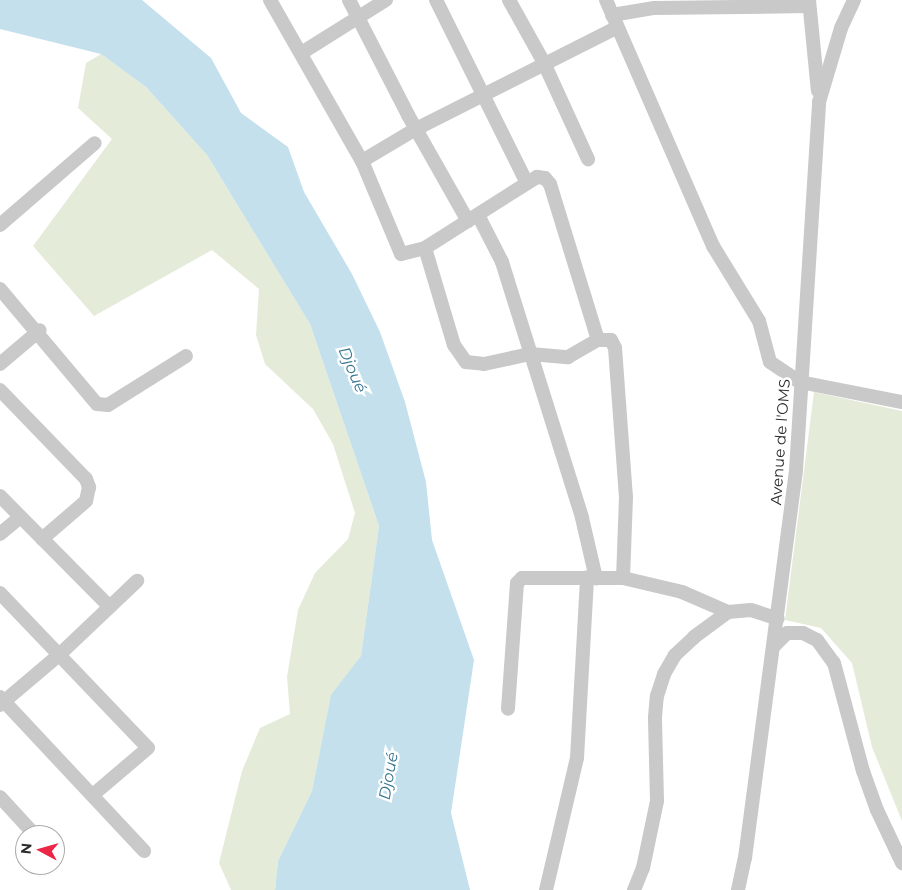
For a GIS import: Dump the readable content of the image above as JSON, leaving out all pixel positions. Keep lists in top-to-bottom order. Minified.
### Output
{"streets":{"street":["Avenue de l'OMS"]},"water":["Djoué"],"north":"left"}
